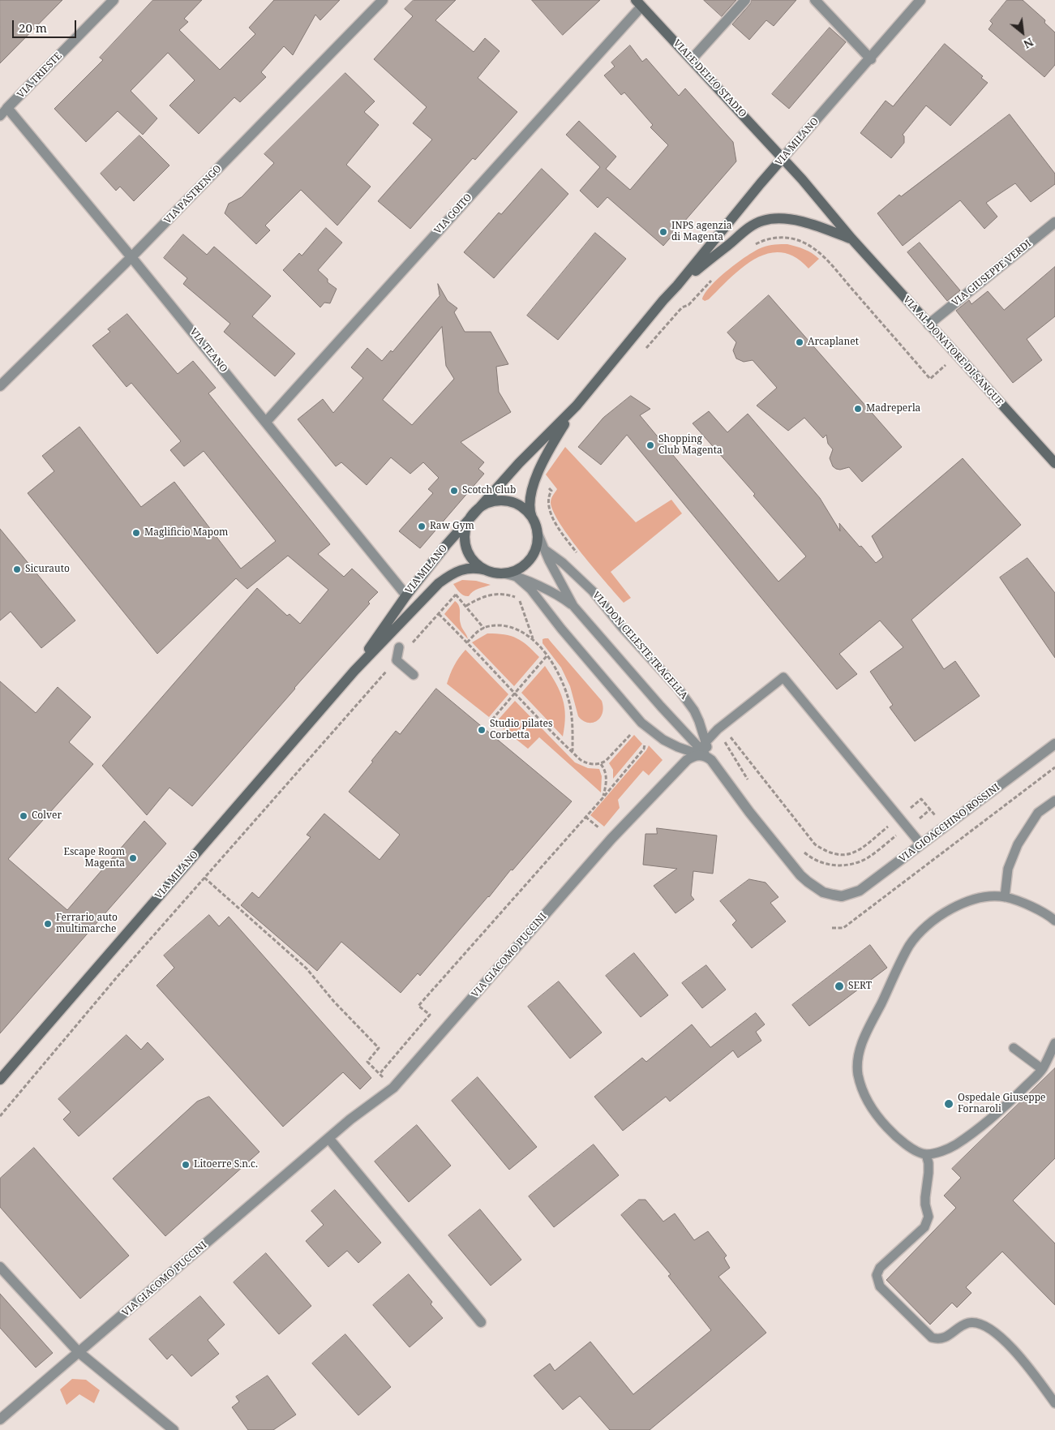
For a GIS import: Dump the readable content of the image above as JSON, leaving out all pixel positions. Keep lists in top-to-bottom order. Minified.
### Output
{"streets":{"street":["VIA TRIESTE","VIALE DELLO STADIO","VIA MILANO","VIA PASTRENGO","VIA GOITO","VIA GIUSEPPE VERDI","VIA TEANO","VIA AL DONATORE DI SANGUE","VIA GIOACCHINO ROSSINI","VIA GIACOMO PUCCINI"],"lane":["VIA DON CELESTE TRAGELLA"]},"crossings":[["VIA TRIESTE","VIA TEANO"],["VIALE DELLO STADIO","VIA MILANO"],["VIALE DELLO STADIO","VIA GOITO"],["VIALE DELLO STADIO","VIA AL DONATORE DI SANGUE"],["VIA MILANO","VIA TEANO"],["VIA MILANO","VIA AL DONATORE DI SANGUE"],["VIA PASTRENGO","VIA TEANO"],["VIA GOITO","VIA TEANO"],["VIA GIUSEPPE VERDI","VIA AL DONATORE DI SANGUE"],["VIA DON CELESTE TRAGELLA","VIA GIOACCHINO ROSSINI"],["VIA DON CELESTE TRAGELLA","VIA GIACOMO PUCCINI"],["VIA GIOACCHINO ROSSINI","VIA GIACOMO PUCCINI"]],"places":["INPS agenzia di Magenta","Arcaplanet","Madreperla","Shopping Club Magenta","Scotch Club","Raw Gym","Maglificio Mapom","Sicurauto","Studio pilates Corbetta","Colver","Escape Room Magenta","Ferrario auto multimarche","SERT","Ospedale Giuseppe Fornaroli","Litoerre S.n.c."],"scale_bar":"20 m","north":"bottom right"}
